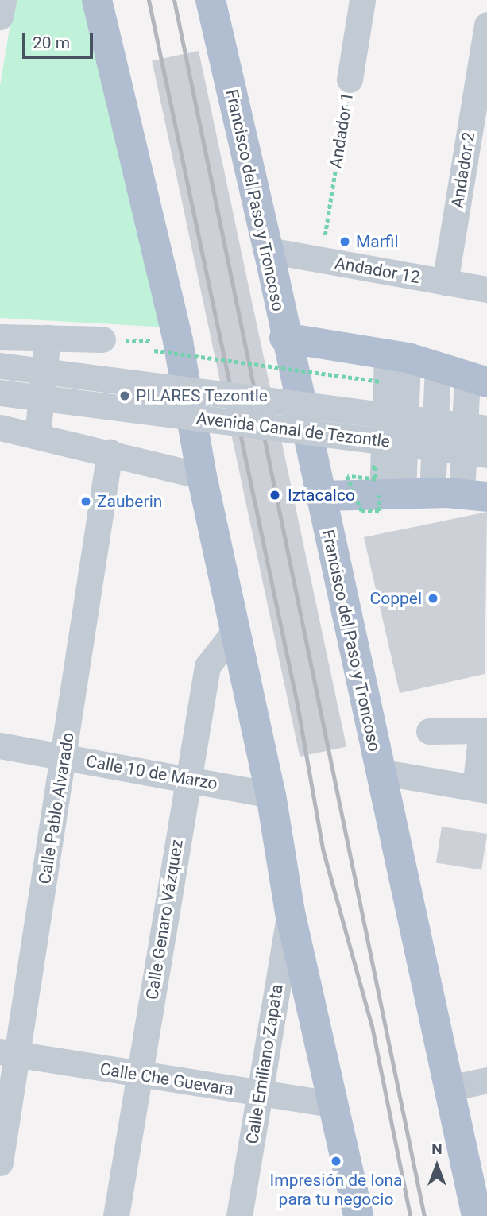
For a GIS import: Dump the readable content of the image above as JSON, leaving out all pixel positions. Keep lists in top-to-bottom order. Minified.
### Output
{"streets":{"main road":["Francisco del Paso y Troncoso"],"street":["Andador 1","Andador 2","Andador 12","Avenida Canal de Tezontle","Calle 10 de Marzo","Calle Pablo Alvarado","Calle Genaro Vázquez","Calle Emiliano Zapata","Calle Che Guevara"]},"crossings":[["Andador 1","Andador 12"],["Andador 2","Andador 12"],["Francisco del Paso y Troncoso","Andador 12"],["Calle 10 de Marzo","Calle Pablo Alvarado"],["Calle 10 de Marzo","Calle Genaro Vázquez"],["Calle Pablo Alvarado","Calle Che Guevara"],["Calle Genaro Vázquez","Calle Che Guevara"],["Calle Emiliano Zapata","Calle Che Guevara"]],"places":["Marfil","PILARES Tezontle","Iztacalco","Zauberin","Coppel","Impresión de lona para tu negocio"],"scale_bar":"20 m","north":"top"}
